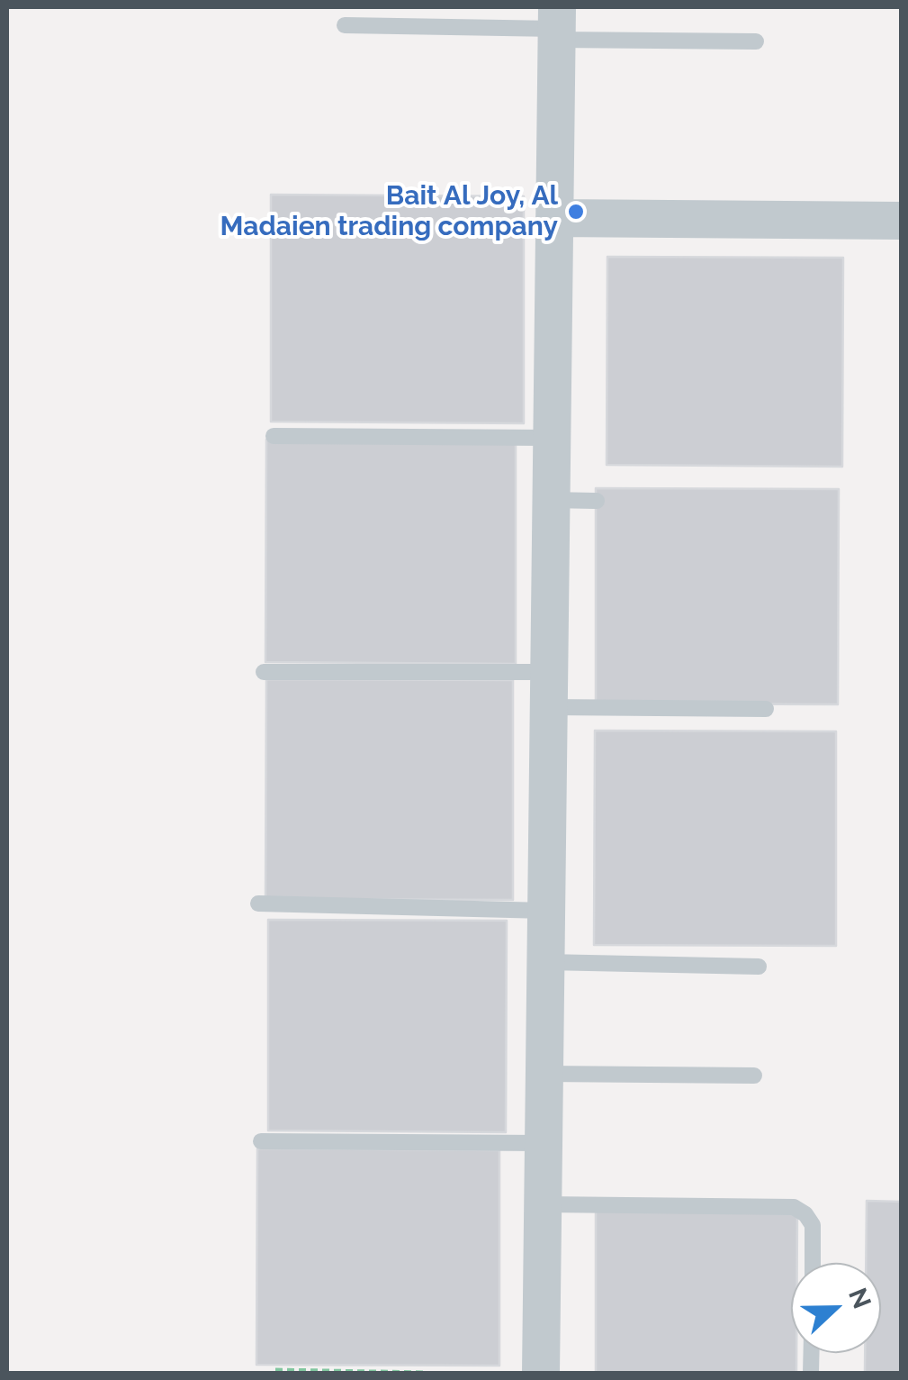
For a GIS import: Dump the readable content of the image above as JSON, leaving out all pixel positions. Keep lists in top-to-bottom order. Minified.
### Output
{"places":["Bait Al Joy, Al Madaien trading company"],"north":"right"}
